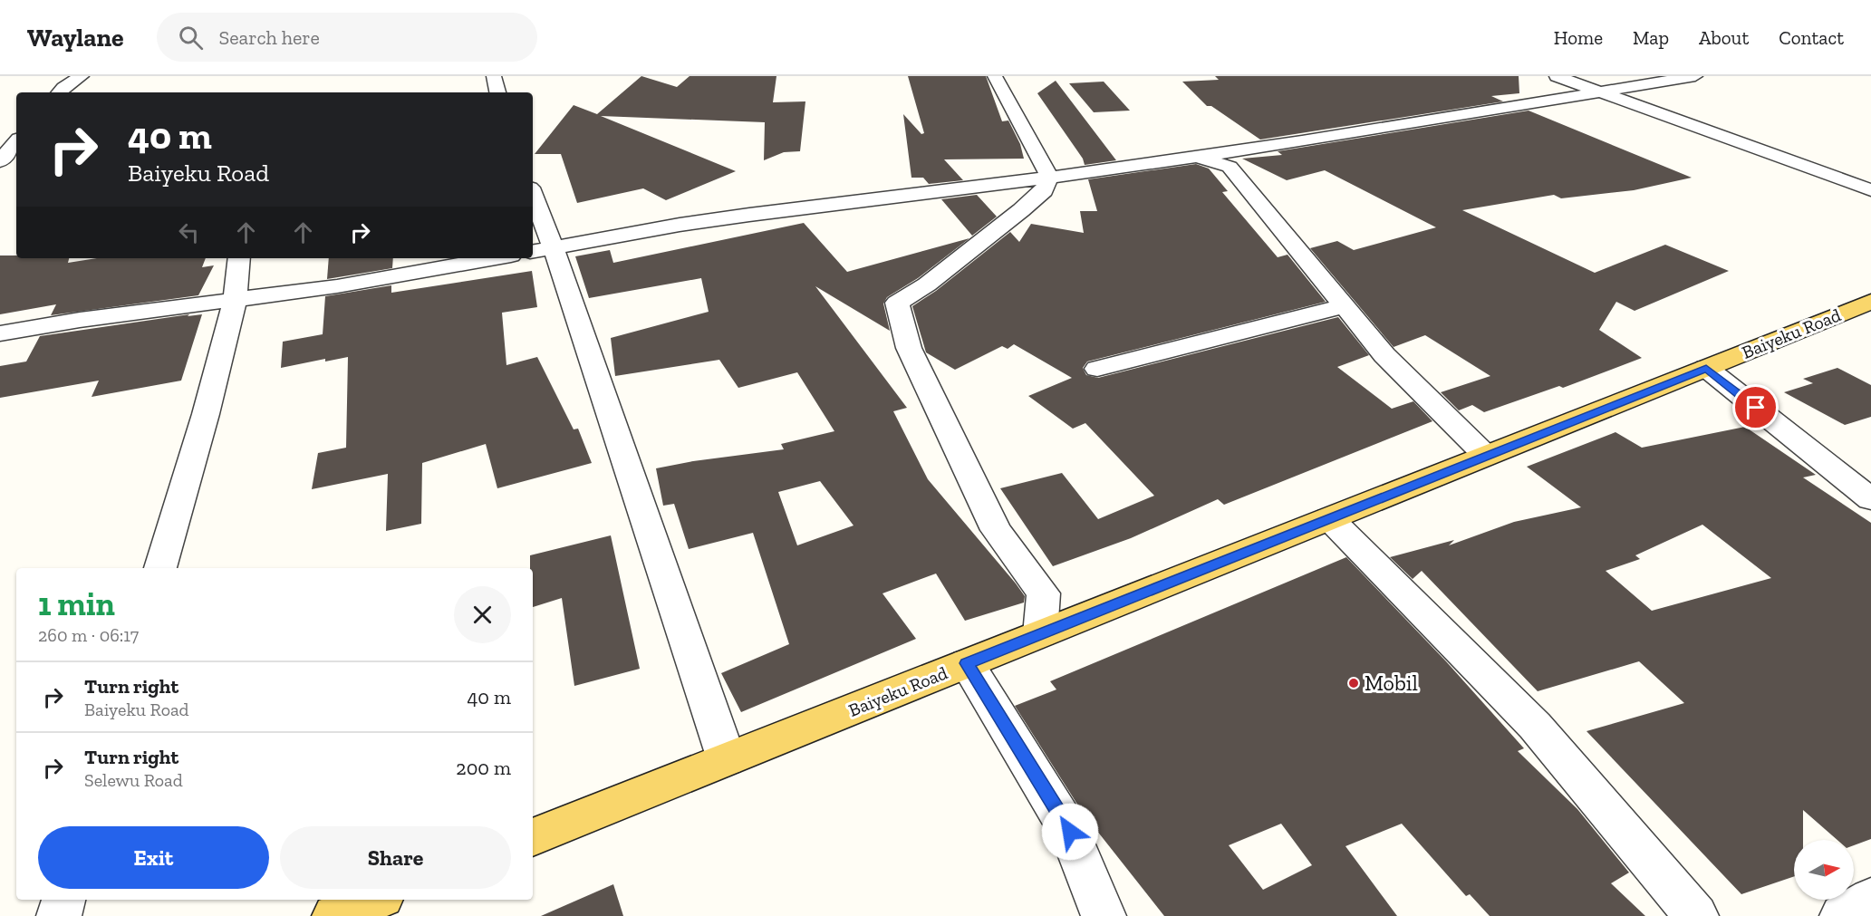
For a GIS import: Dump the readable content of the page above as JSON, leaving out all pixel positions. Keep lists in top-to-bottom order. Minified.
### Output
{"streets":{"main road":["Baiyeku Road"]},"places":["Mobil"],"north":"right","page":{"header":"Waylane","search":"Search here","nav":["Home","Map","About","Contact"],"turn":["40 m","Baiyeku Road"],"heading":["1 min","260 m · 06:17"],"list":[{"name":"Turn right","note":"Baiyeku Road","value":"40 m"},{"name":"Turn right","note":"Selewu Road","value":"200 m"}],"buttons":["Exit","Share"]}}
